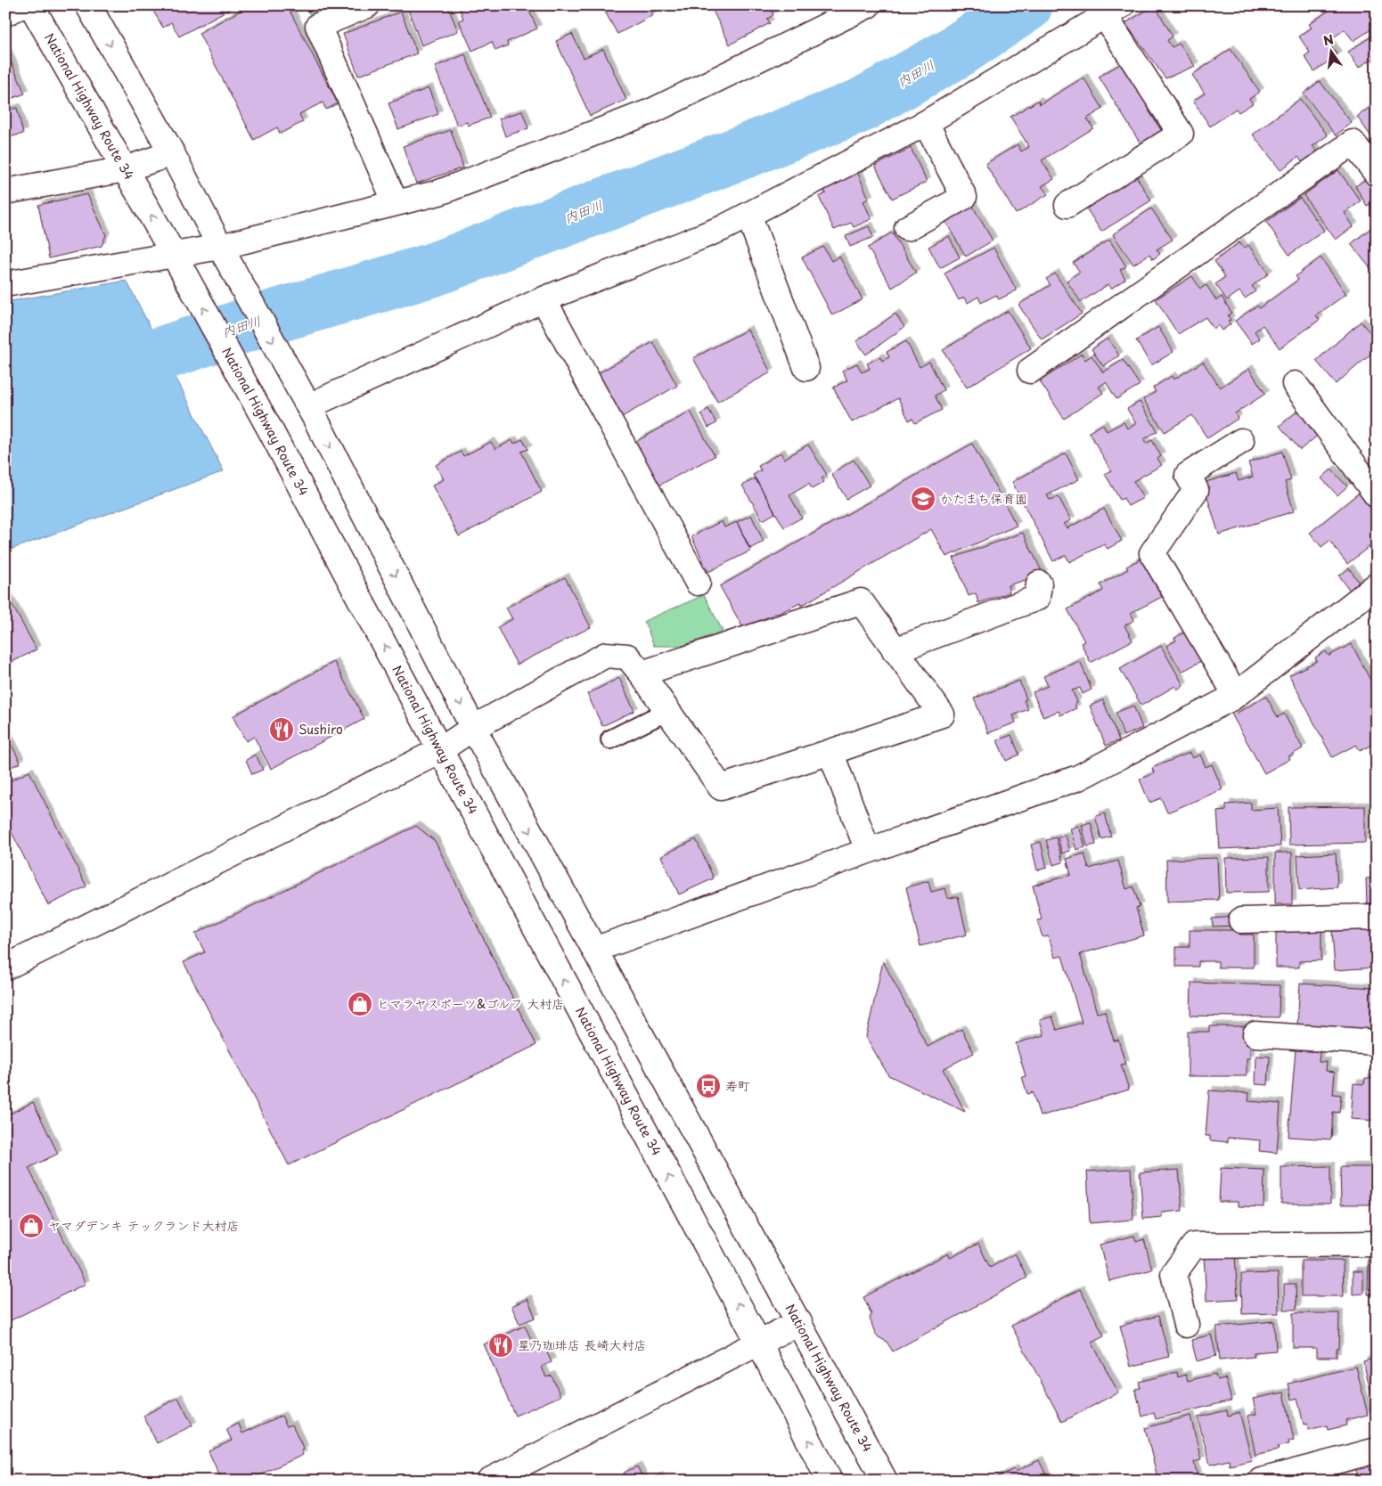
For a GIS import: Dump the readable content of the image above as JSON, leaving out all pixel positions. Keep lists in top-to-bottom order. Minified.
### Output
{"streets":{"main road":["National Highway Route 34"]},"water":["内田川"],"places":{"school or university":["かたまち保育園"],"restaurant":["Sushiro","星乃珈琲店 長崎大村店"],"shop":["ヒマラヤスポーツ&ゴルフ 大村店","ヤマダデンキ テックランド大村店"],"bus stop":["寿町"]},"north":"top"}
